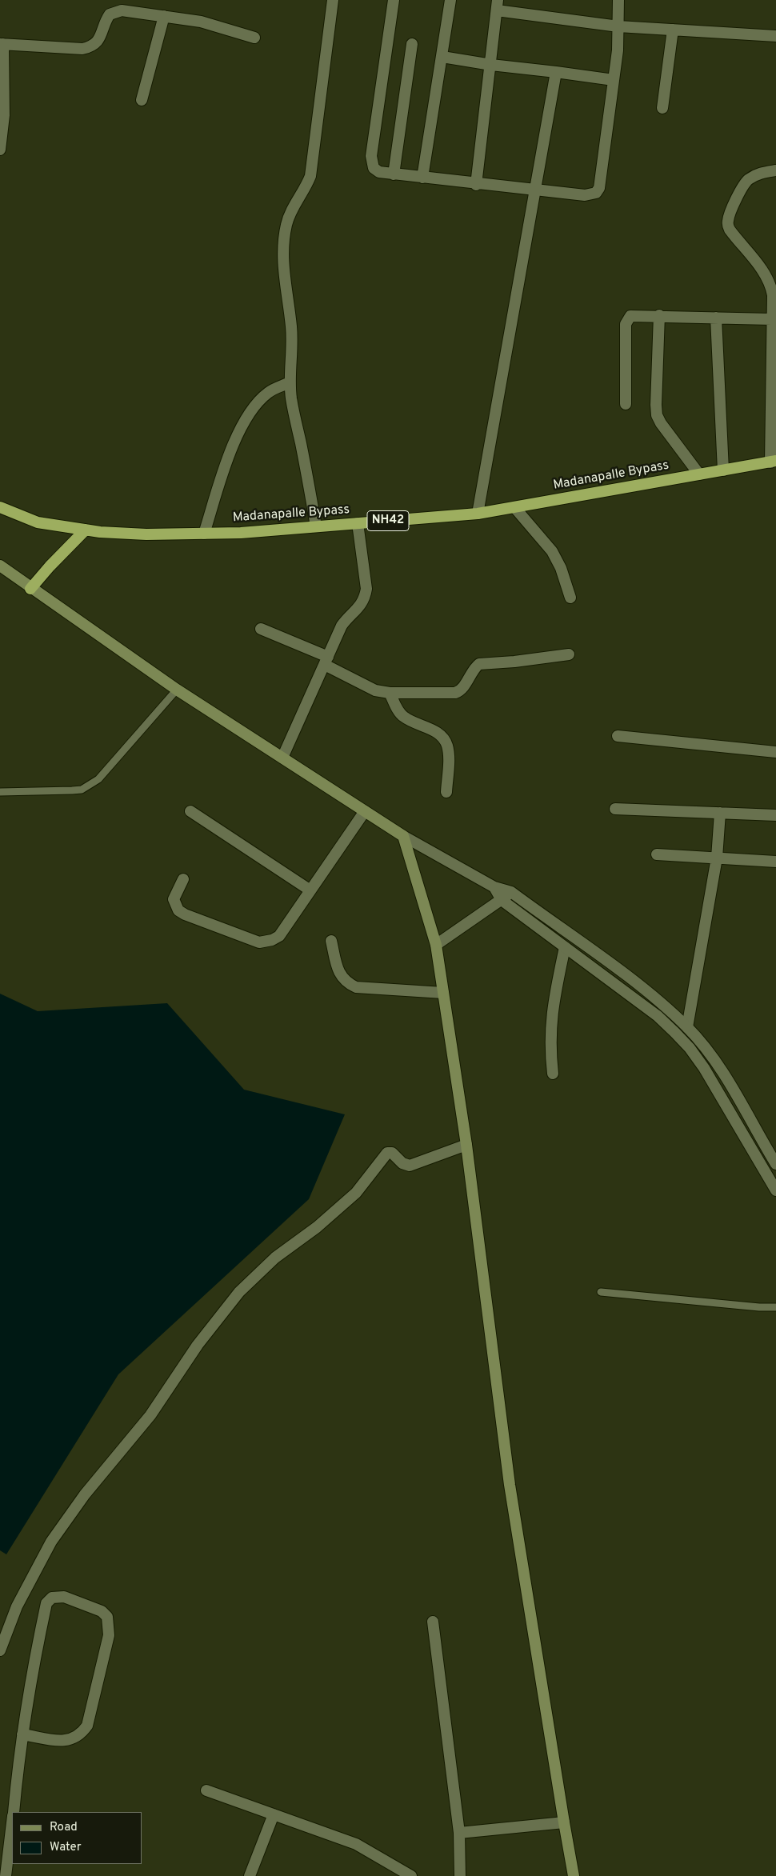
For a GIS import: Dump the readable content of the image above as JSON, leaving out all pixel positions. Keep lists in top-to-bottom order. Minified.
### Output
{"streets":{"highway":["Madanapalle Bypass","NH42"]},"legend":["Road","Water"]}
